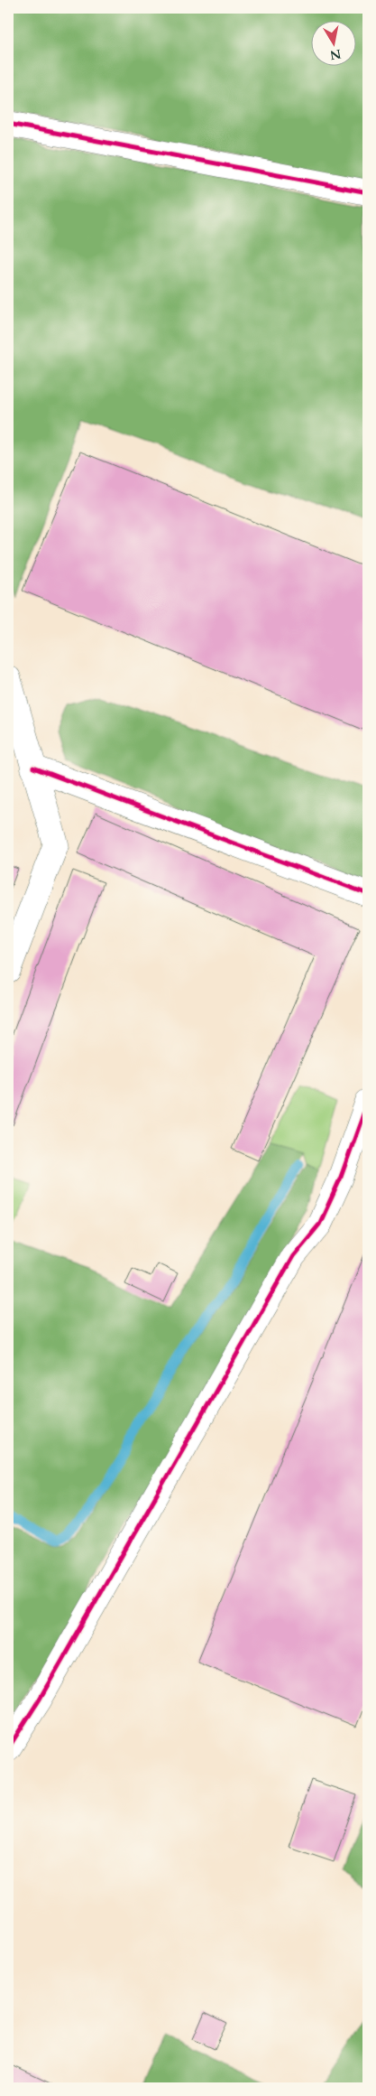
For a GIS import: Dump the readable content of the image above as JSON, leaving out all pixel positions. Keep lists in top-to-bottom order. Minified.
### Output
{"north":"bottom"}
